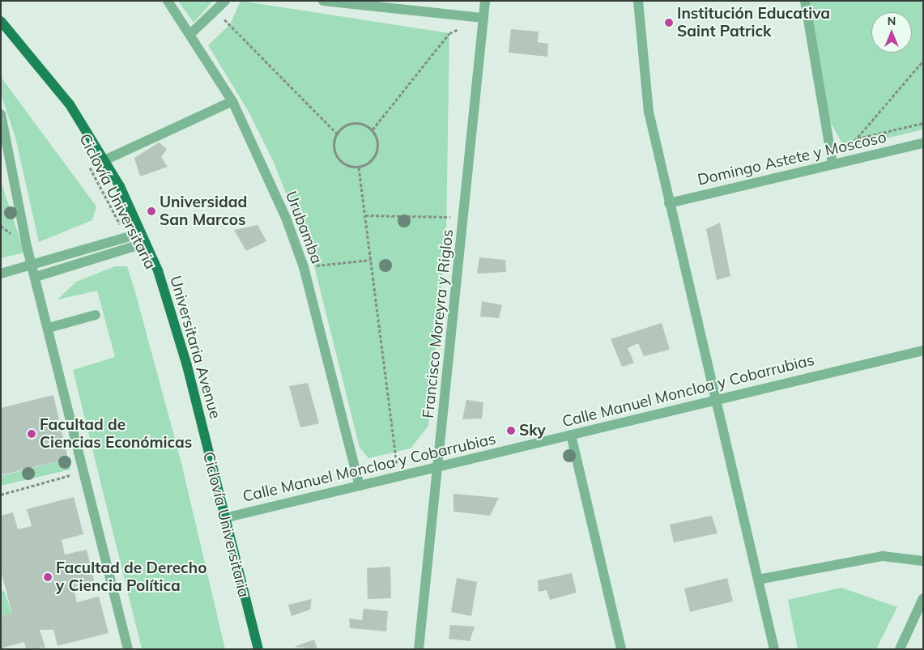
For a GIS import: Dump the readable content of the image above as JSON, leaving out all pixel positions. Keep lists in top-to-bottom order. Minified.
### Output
{"streets":{"main road":["Universitaria Avenue"],"street":["Domingo Astete y Moscoso","Urubamba","Francisco Moreyra y Riglos","Calle Manuel Moncloa y Cobarrubias"],"path":["Ciclovía Universitaria"]},"crossings":[["Urubamba","Calle Manuel Moncloa y Cobarrubias"],["Francisco Moreyra y Riglos","Calle Manuel Moncloa y Cobarrubias"],["Universitaria Avenue","Calle Manuel Moncloa y Cobarrubias"]],"places":["Institución Educativa Saint Patrick","Universidad San Marcos","Sky","Facultad de Ciencias Económicas","Facultad de Derecho y Ciencia Política"],"north":"top"}
